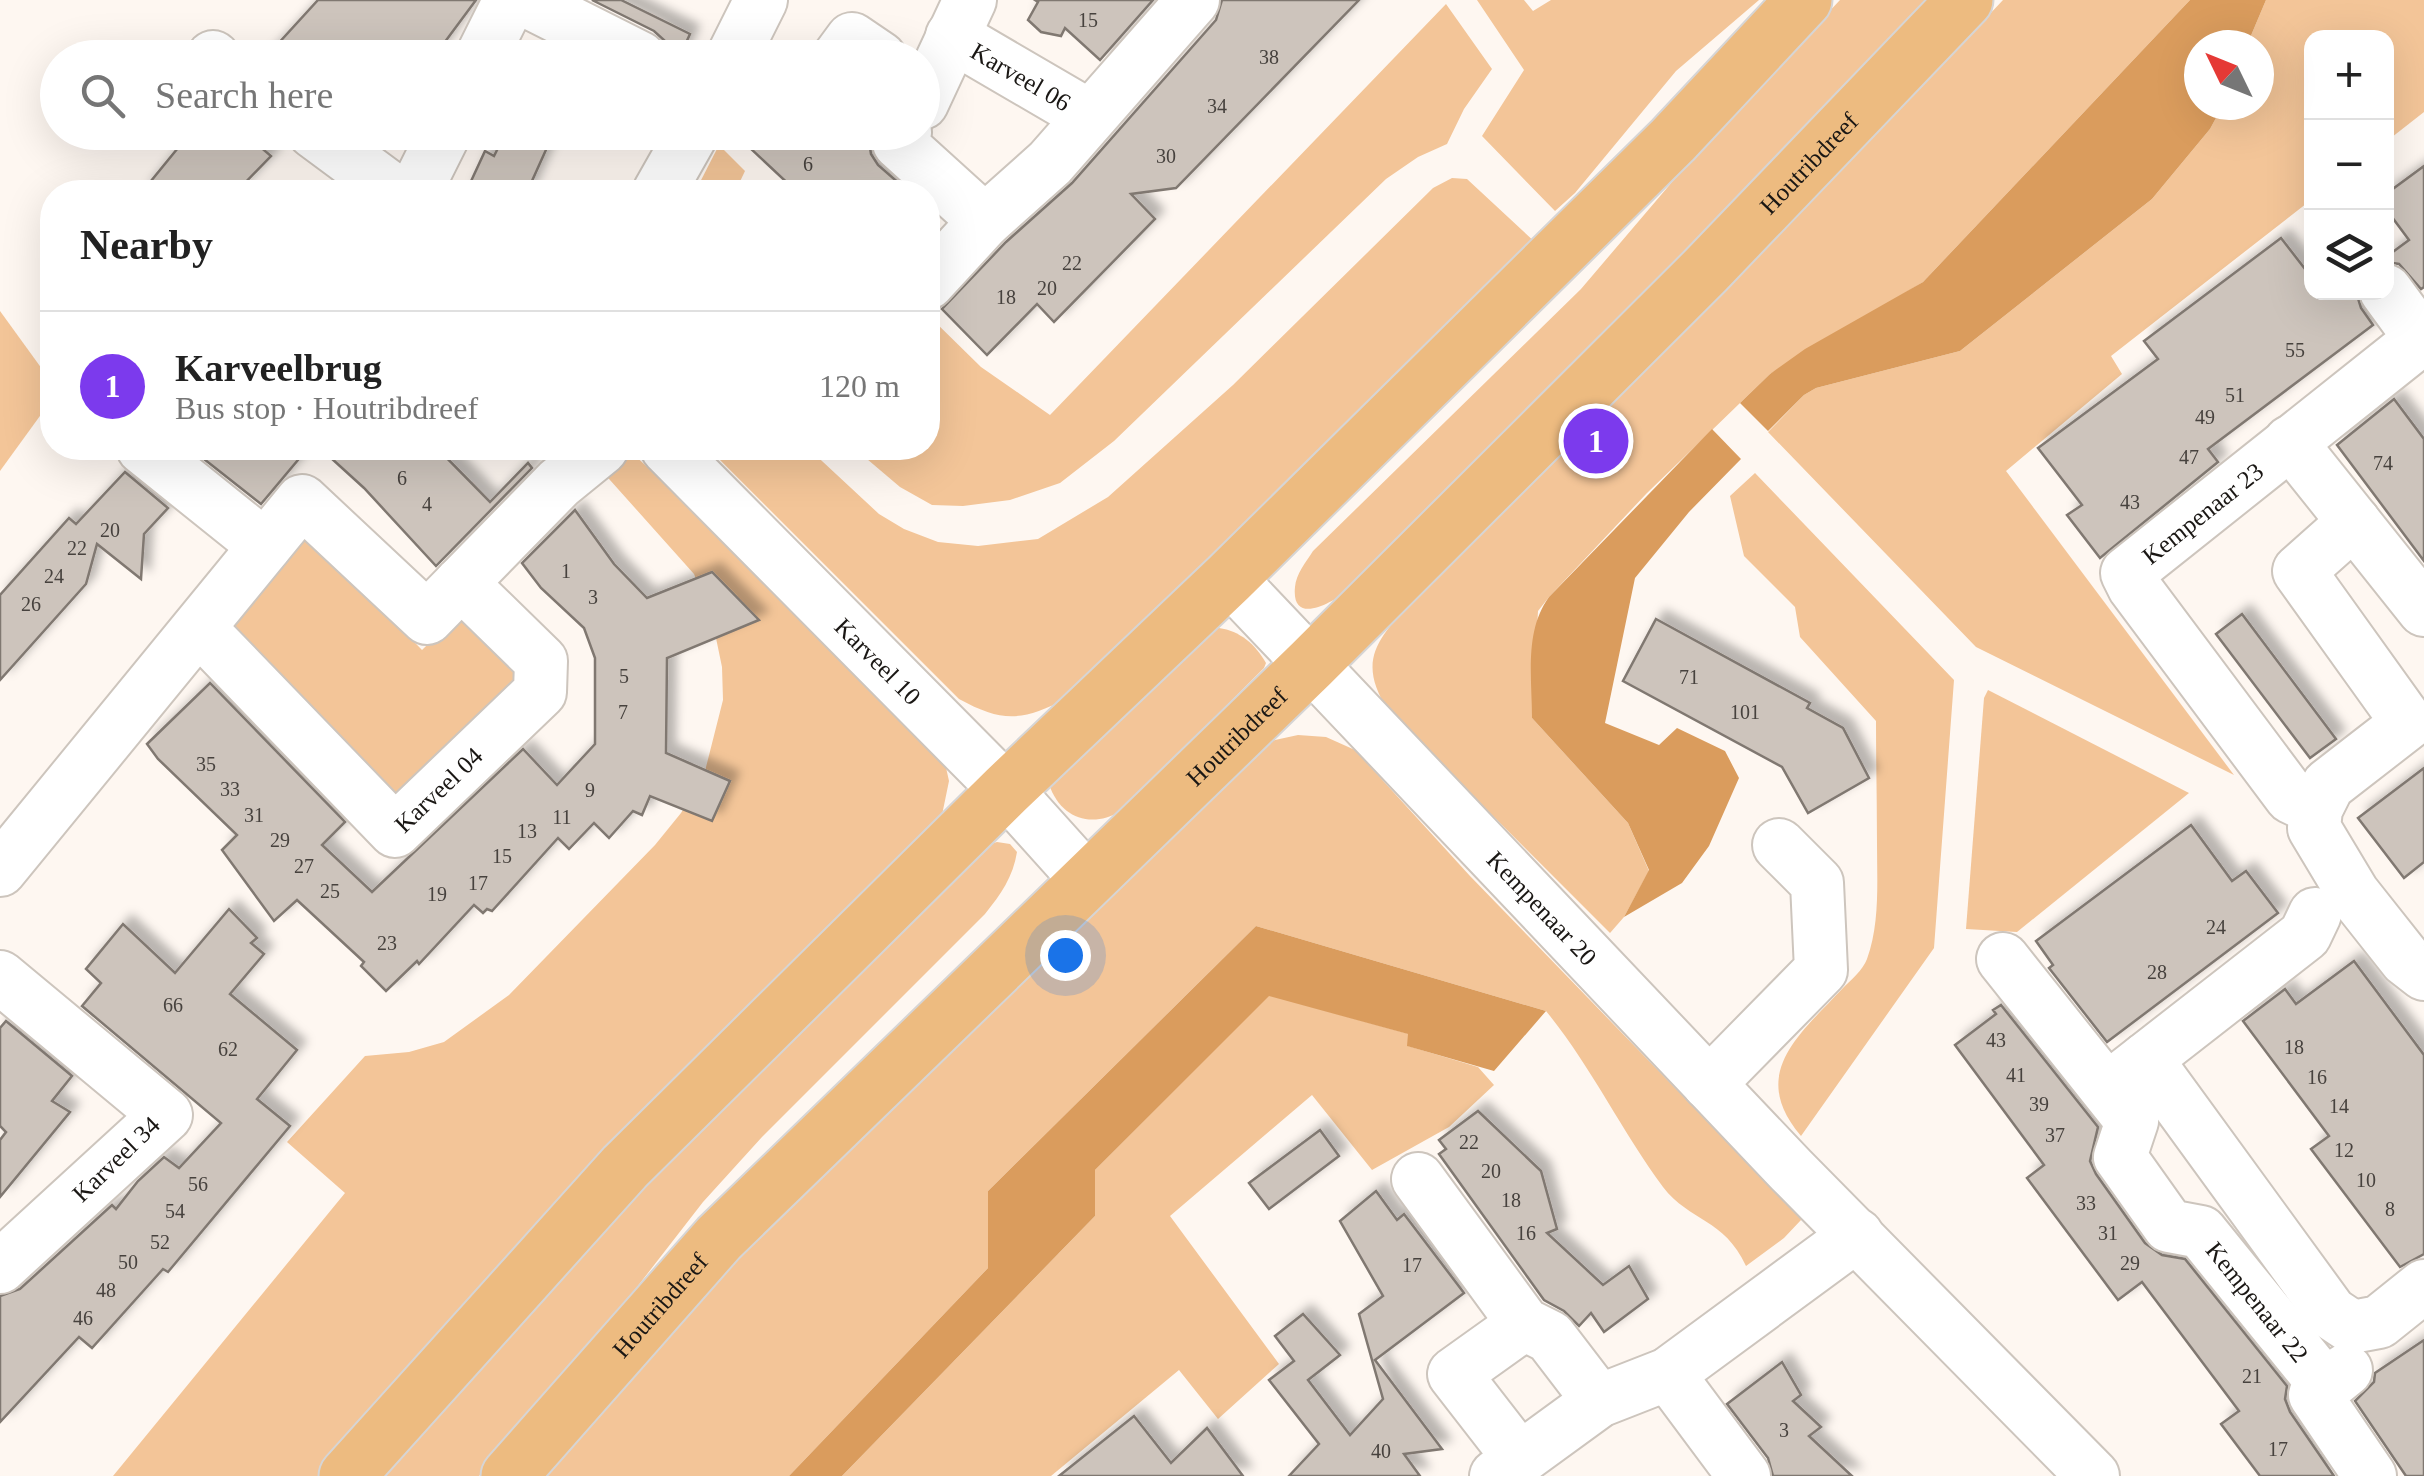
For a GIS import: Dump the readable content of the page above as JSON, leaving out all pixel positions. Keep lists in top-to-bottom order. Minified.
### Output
{"streets":{"main road":["Houtribdreef"],"street":["Karveel 06","Kempenaar 23","Karveel 10","Karveel 04","Kempenaar 20","Karveel 34","Kempenaar 22"]},"crossings":[["Houtribdreef","Karveel 10"],["Houtribdreef","Kempenaar 20"]],"house_numbers":["15","38","34","30","6","22","20","18","55","51","49","47","74","6","43","4","20","22","1","24","3","26","5","71","7","101","35","33","9","31","11","13","29","15","27","17","25","19","24","23","28","66","43","18","62","41","16","39","14","37","22","12","20","10","56","18","33","8","54","16","31","52","50","29","17","48","46","21","3","17","40"],"north":"top left","page":{"map_buttons":["+","−"],"search":"Search here","heading":"Nearby","list":[{"mark":"1","name":"Karveelbrug","note":"Bus stop · Houtribdreef","value":"120 m"}],"pins":"1"}}
